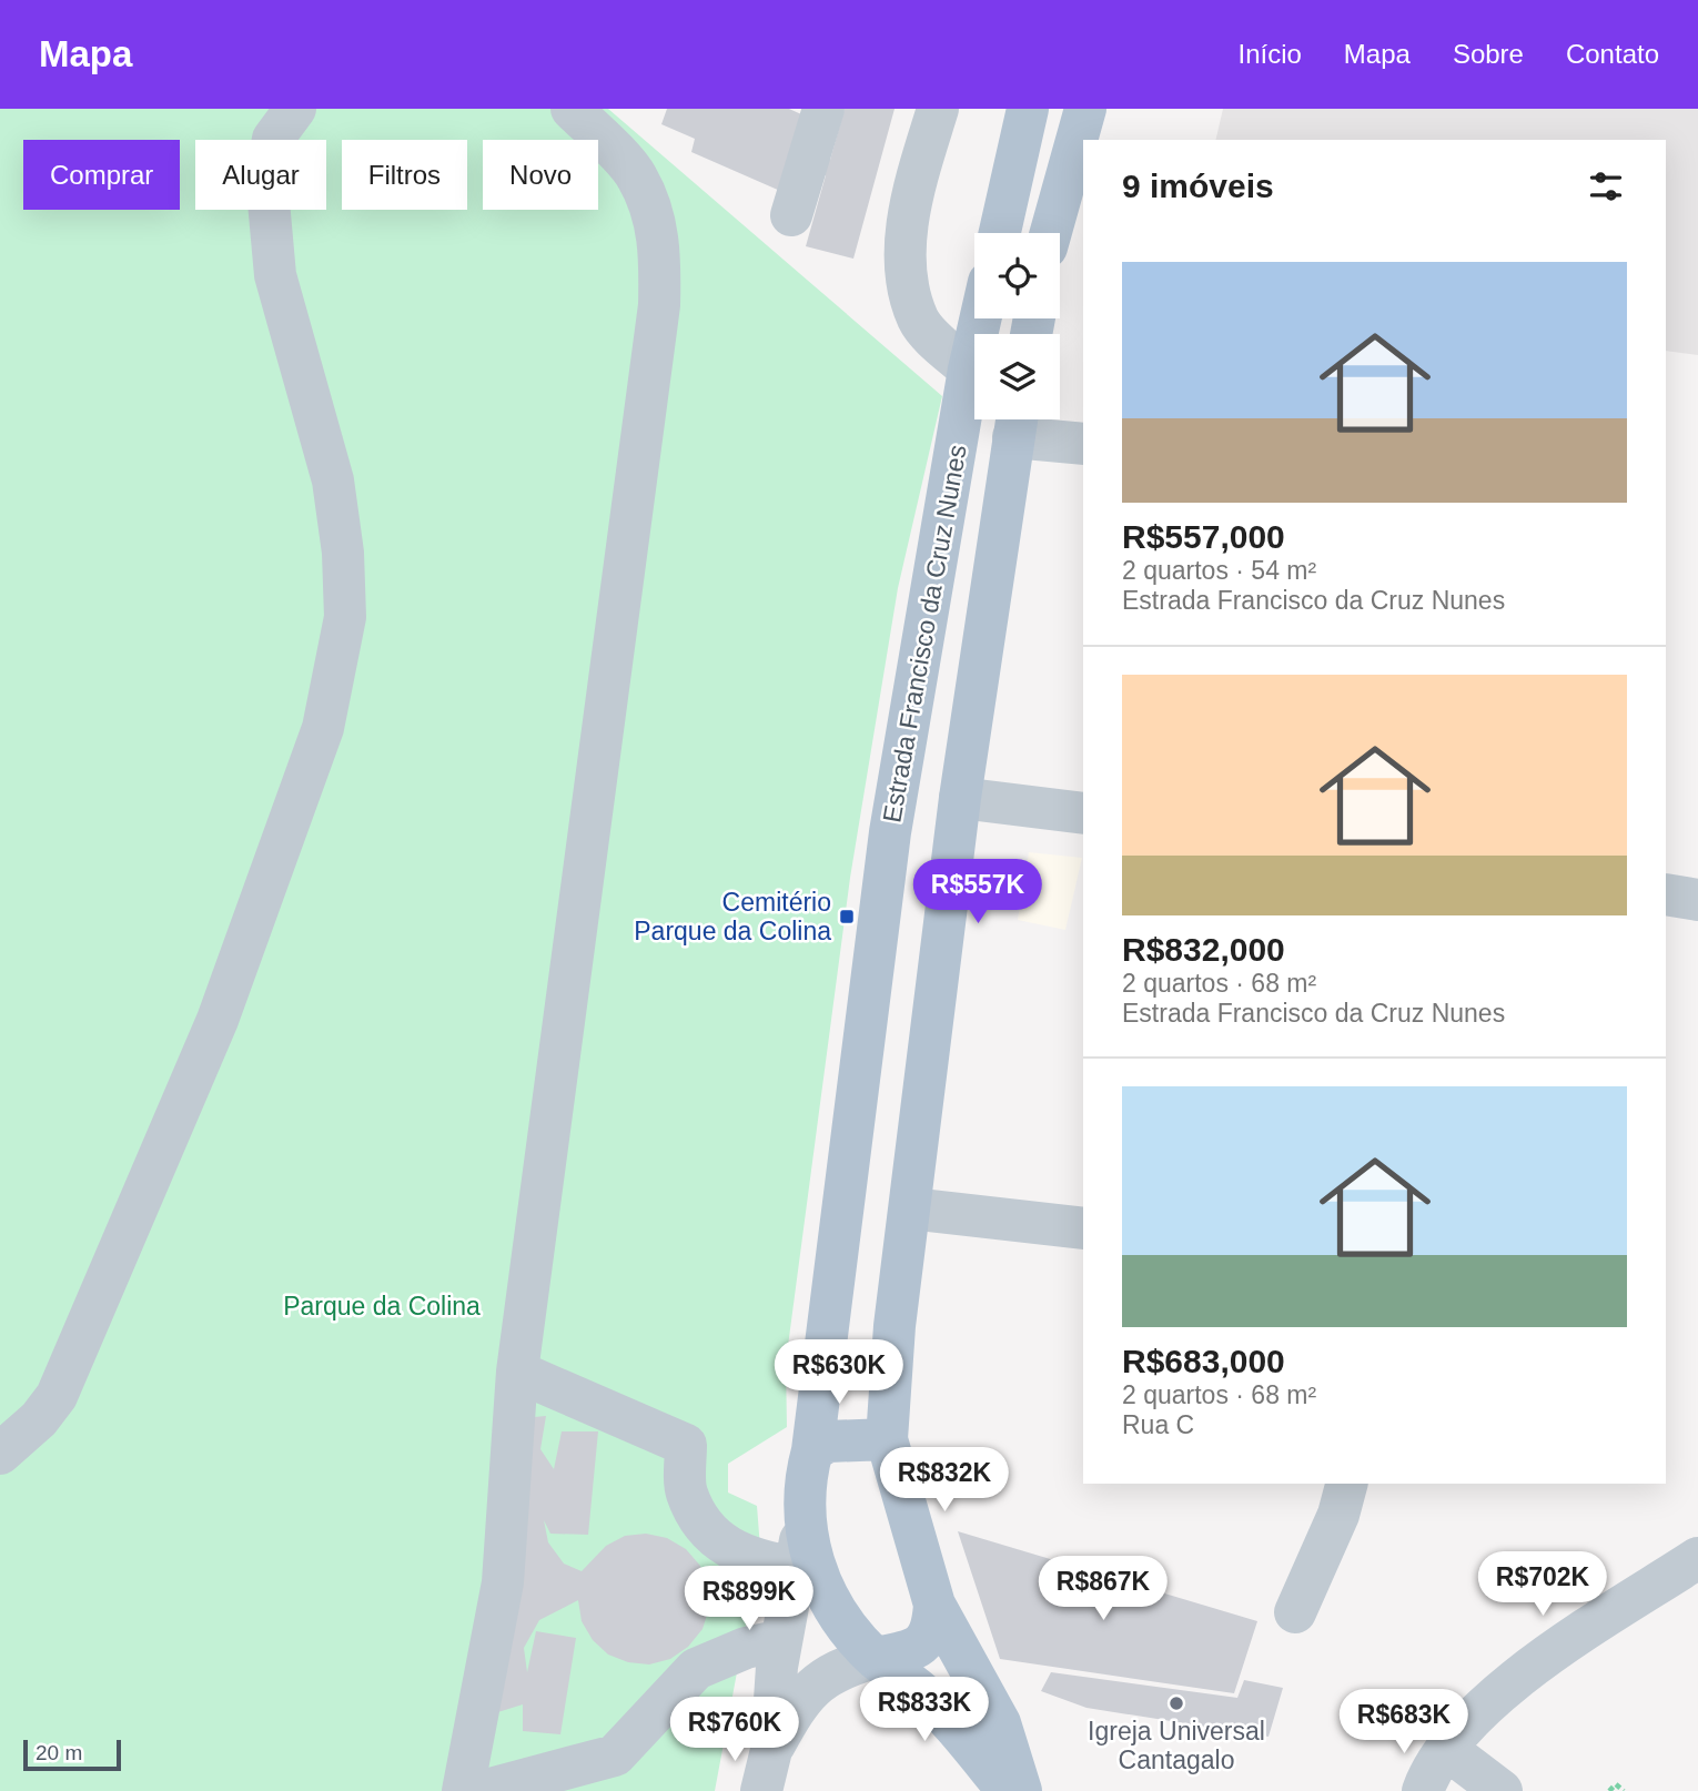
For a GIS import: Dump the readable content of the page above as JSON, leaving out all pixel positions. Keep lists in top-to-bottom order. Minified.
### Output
{"streets":{"main road":["Estrada Francisco da Cruz Nunes"]},"parks":["Parque da Colina"],"places":{"transit":["Cemitério Parque da Colina"],"other":["Igreja Universal Cantagalo"]},"scale_bar":"20 m","page":{"header":"Mapa","nav":["Início","Mapa","Sobre","Contato"],"chip":["Comprar","Alugar","Filtros","Novo"],"heading":"9 imóveis","list":[{"name":"R$557,000","note":"2 quartos · 54 m² · Estrada Francisco da Cruz Nunes"},{"name":"R$832,000","note":"2 quartos · 68 m² · Estrada Francisco da Cruz Nunes"},{"name":"R$683,000","note":"2 quartos · 68 m² · Rua C"}],"price":["R$557K","R$630K","R$832K","R$702K","R$867K","R$899K","R$833K","R$683K","R$760K"],"scale":"20 m"}}
